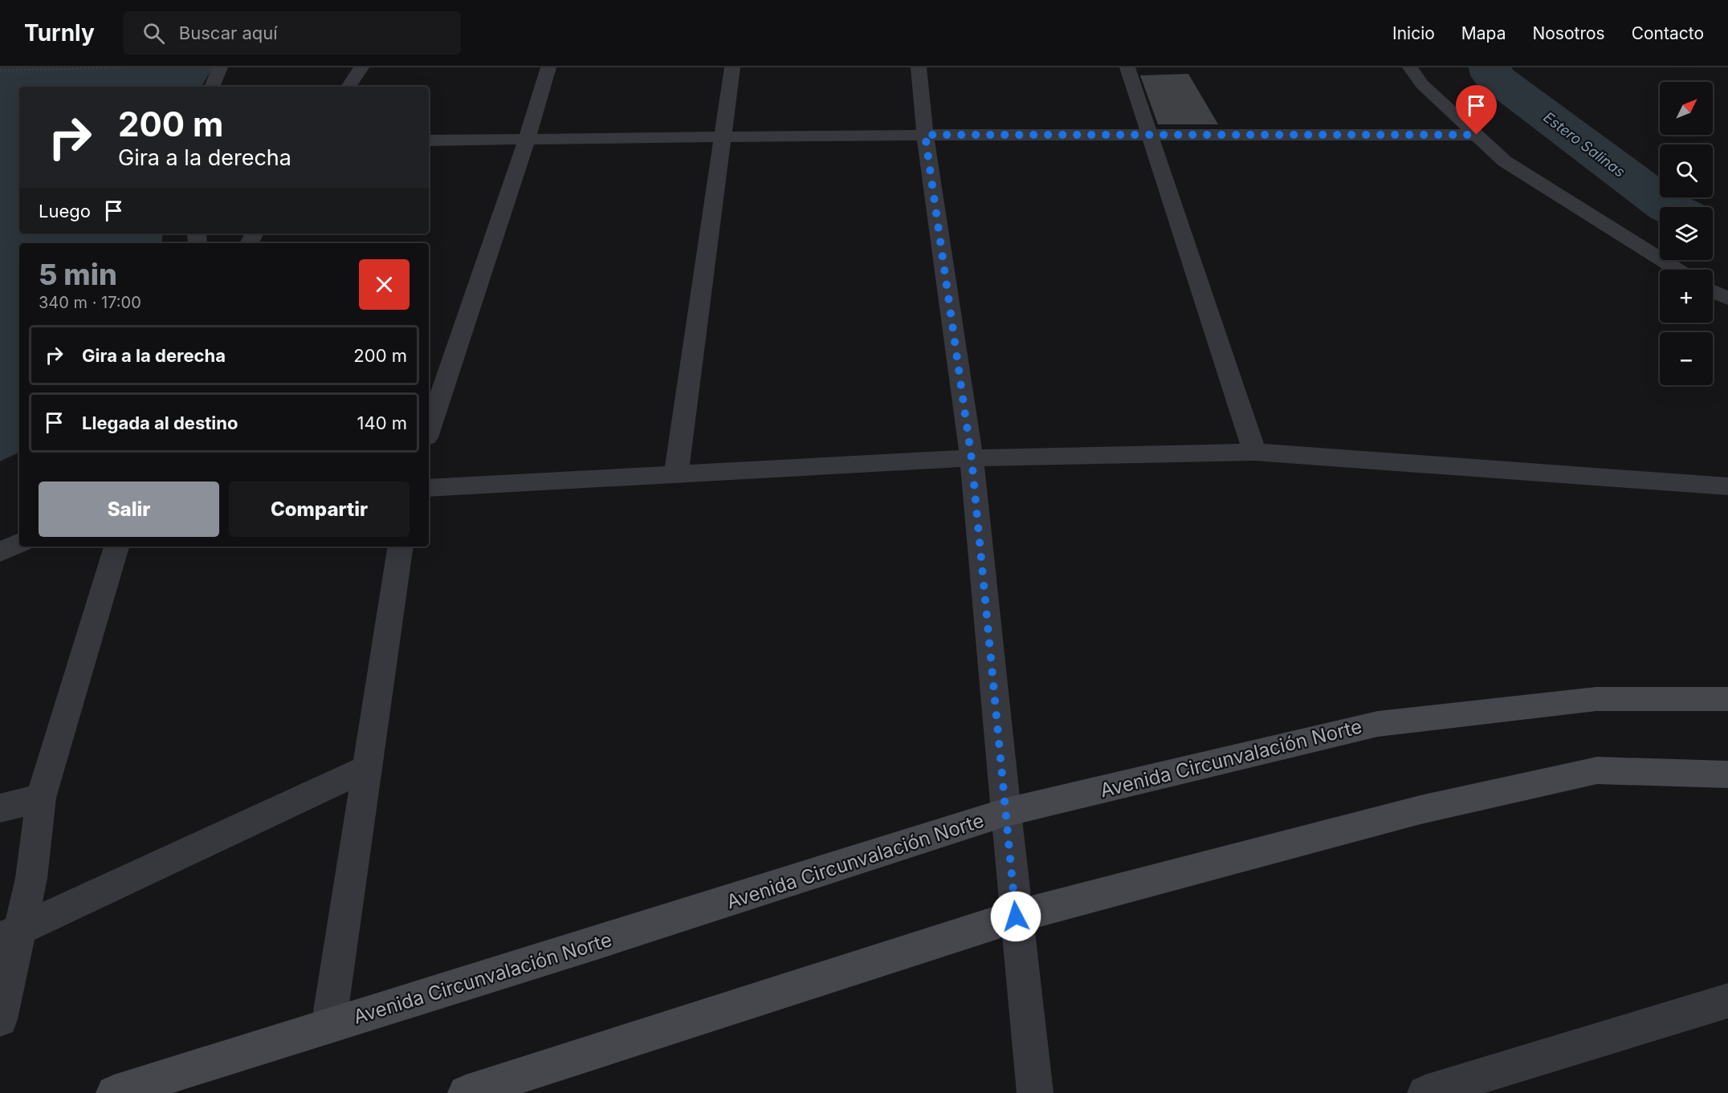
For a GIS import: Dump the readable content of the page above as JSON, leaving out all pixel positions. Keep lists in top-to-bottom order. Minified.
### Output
{"streets":{"main road":["Avenida Circunvalación Norte"]},"water":["Estero Salinas"],"north":"top right","page":{"header":"Turnly","search":"Buscar aquí","nav":["Inicio","Mapa","Nosotros","Contacto"],"map_buttons":["+","−"],"turn":["200 m","Gira a la derecha"],"then":"Luego","heading":["5 min","340 m · 17:00"],"list":[{"name":"Gira a la derecha","value":"200 m"},{"name":"Llegada al destino","value":"140 m"}],"buttons":["Salir","Compartir"]}}
